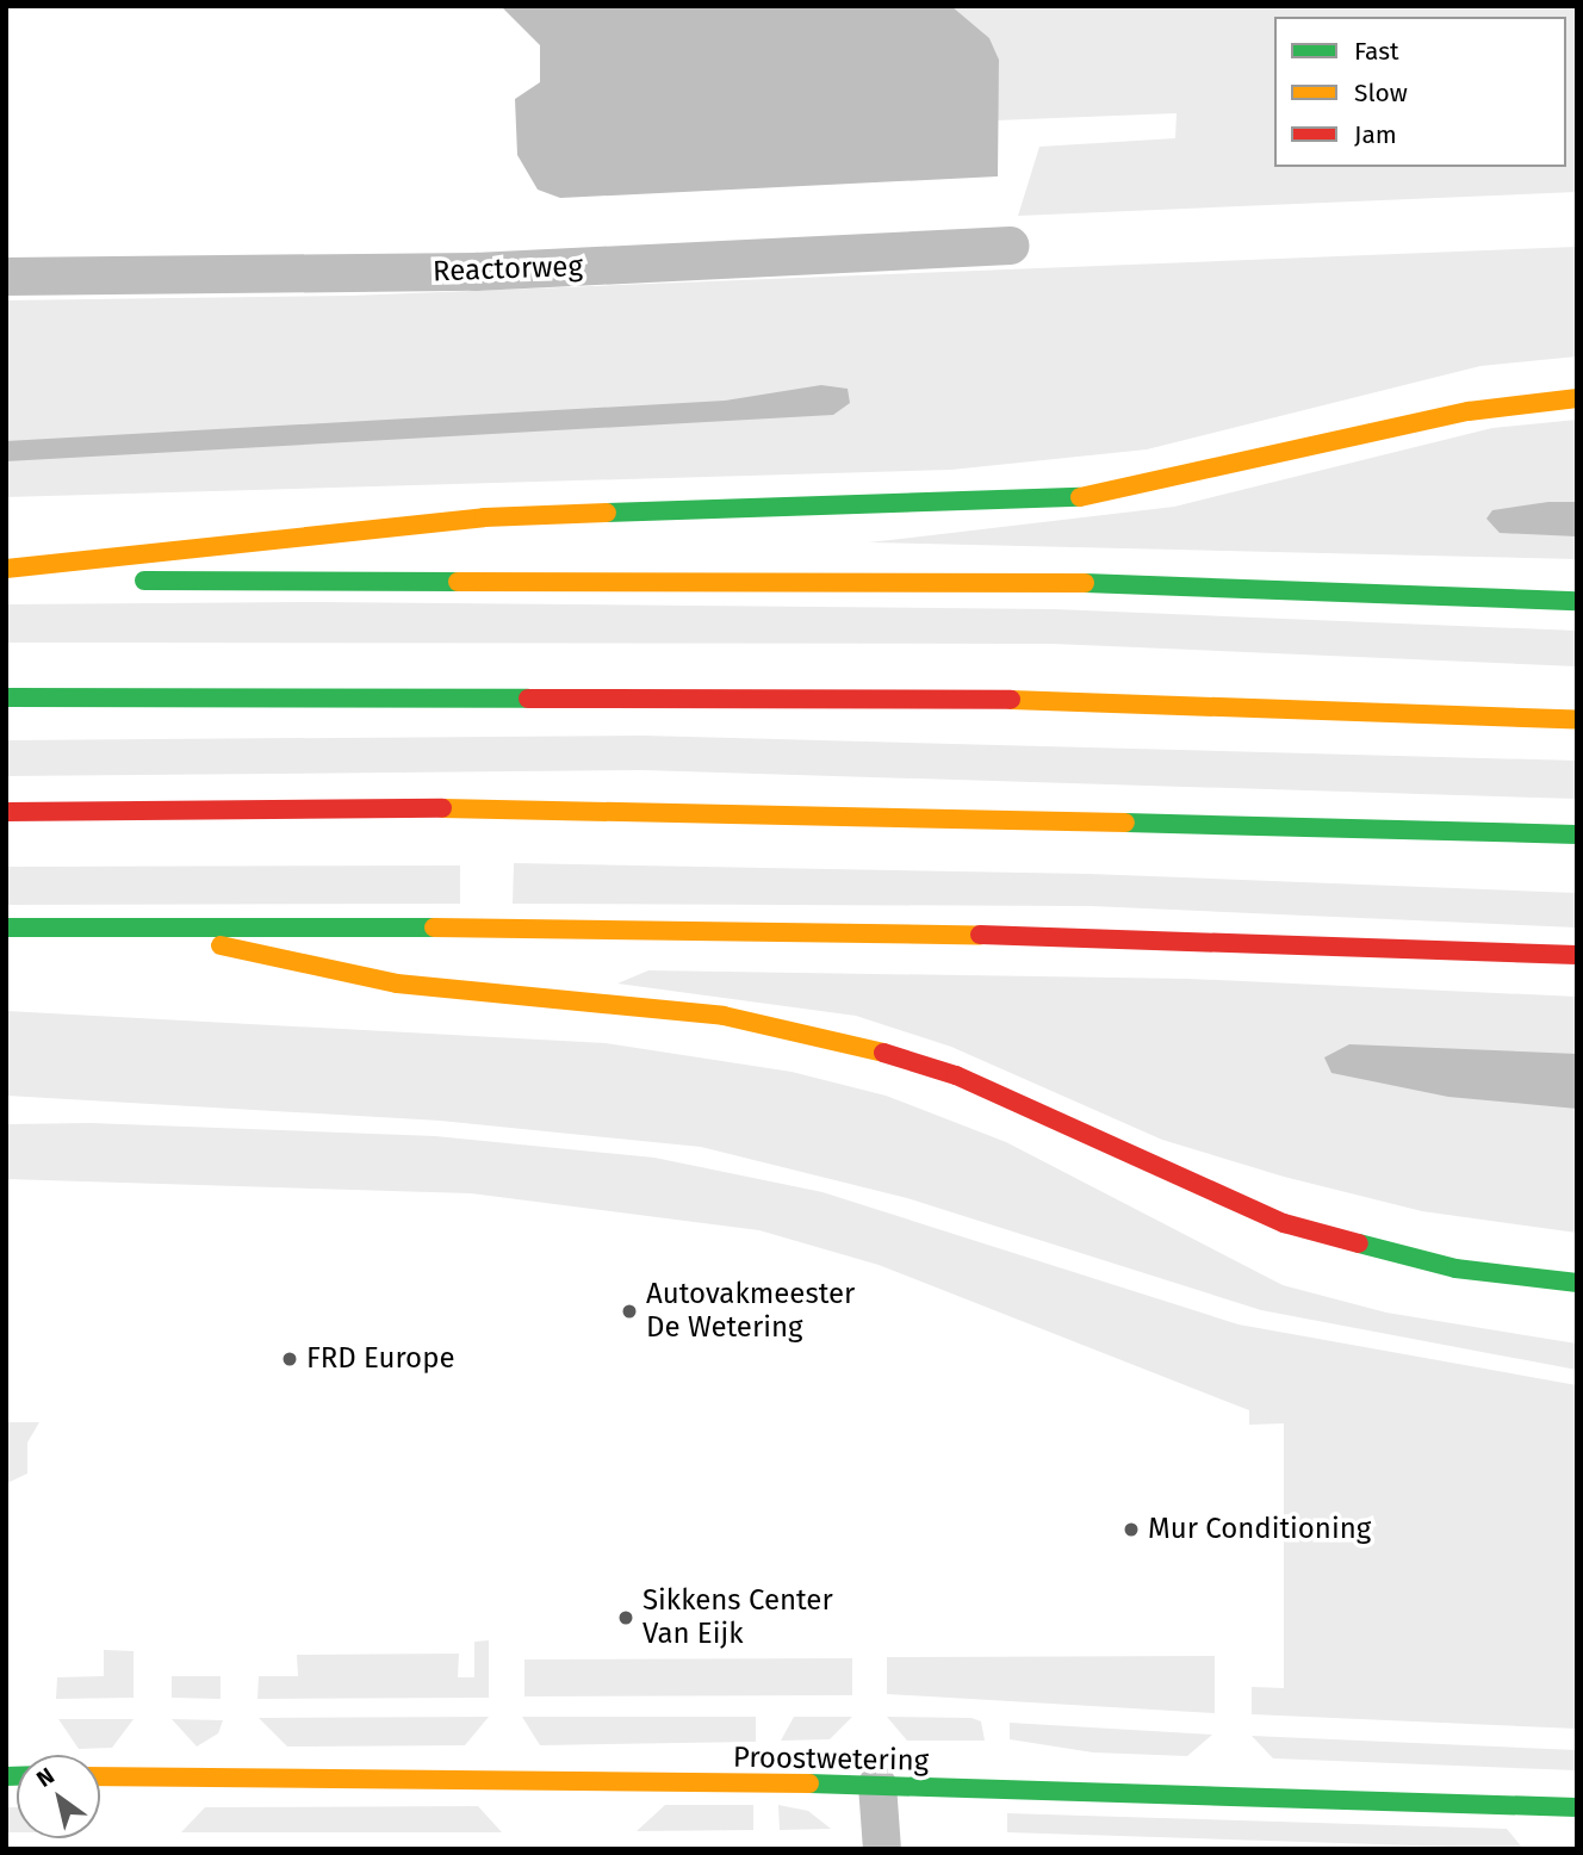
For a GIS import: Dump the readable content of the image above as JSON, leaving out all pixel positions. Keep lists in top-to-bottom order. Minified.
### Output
{"streets":{"main road":["Proostwetering"],"street":["Reactorweg"]},"places":["Autovakmeester De Wetering","FRD Europe","Mur Conditioning","Sikkens Center Van Eijk"],"legend":["Fast","Slow","Jam"],"north":"top left"}
